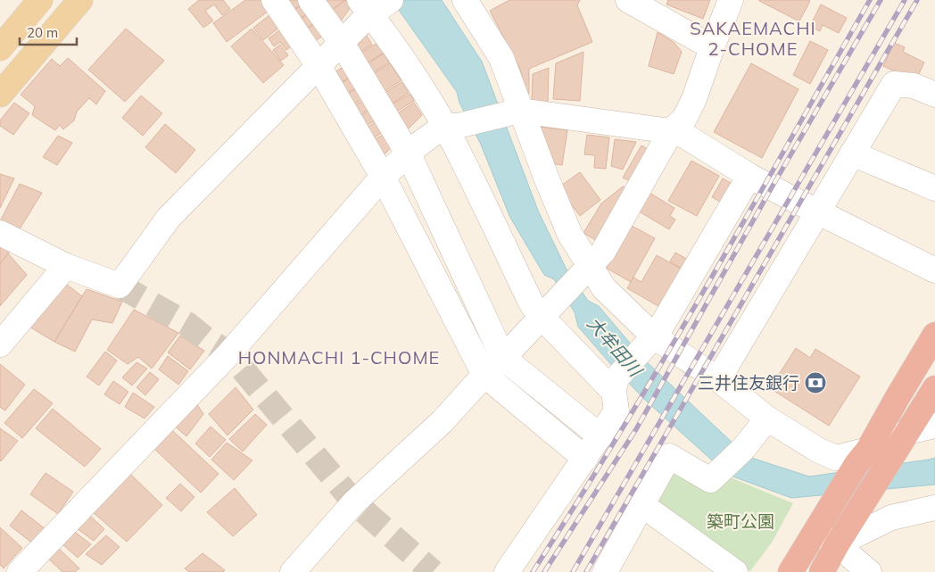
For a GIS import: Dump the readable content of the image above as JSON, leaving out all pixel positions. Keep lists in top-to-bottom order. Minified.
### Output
{"districts":["SAKAEMACHI 2-CHOME","HONMACHI 1-CHOME"],"water":["大牟田川"],"parks":["築町公園"],"places":{"bank":["三井住友銀行"]},"scale_bar":"20 m"}
